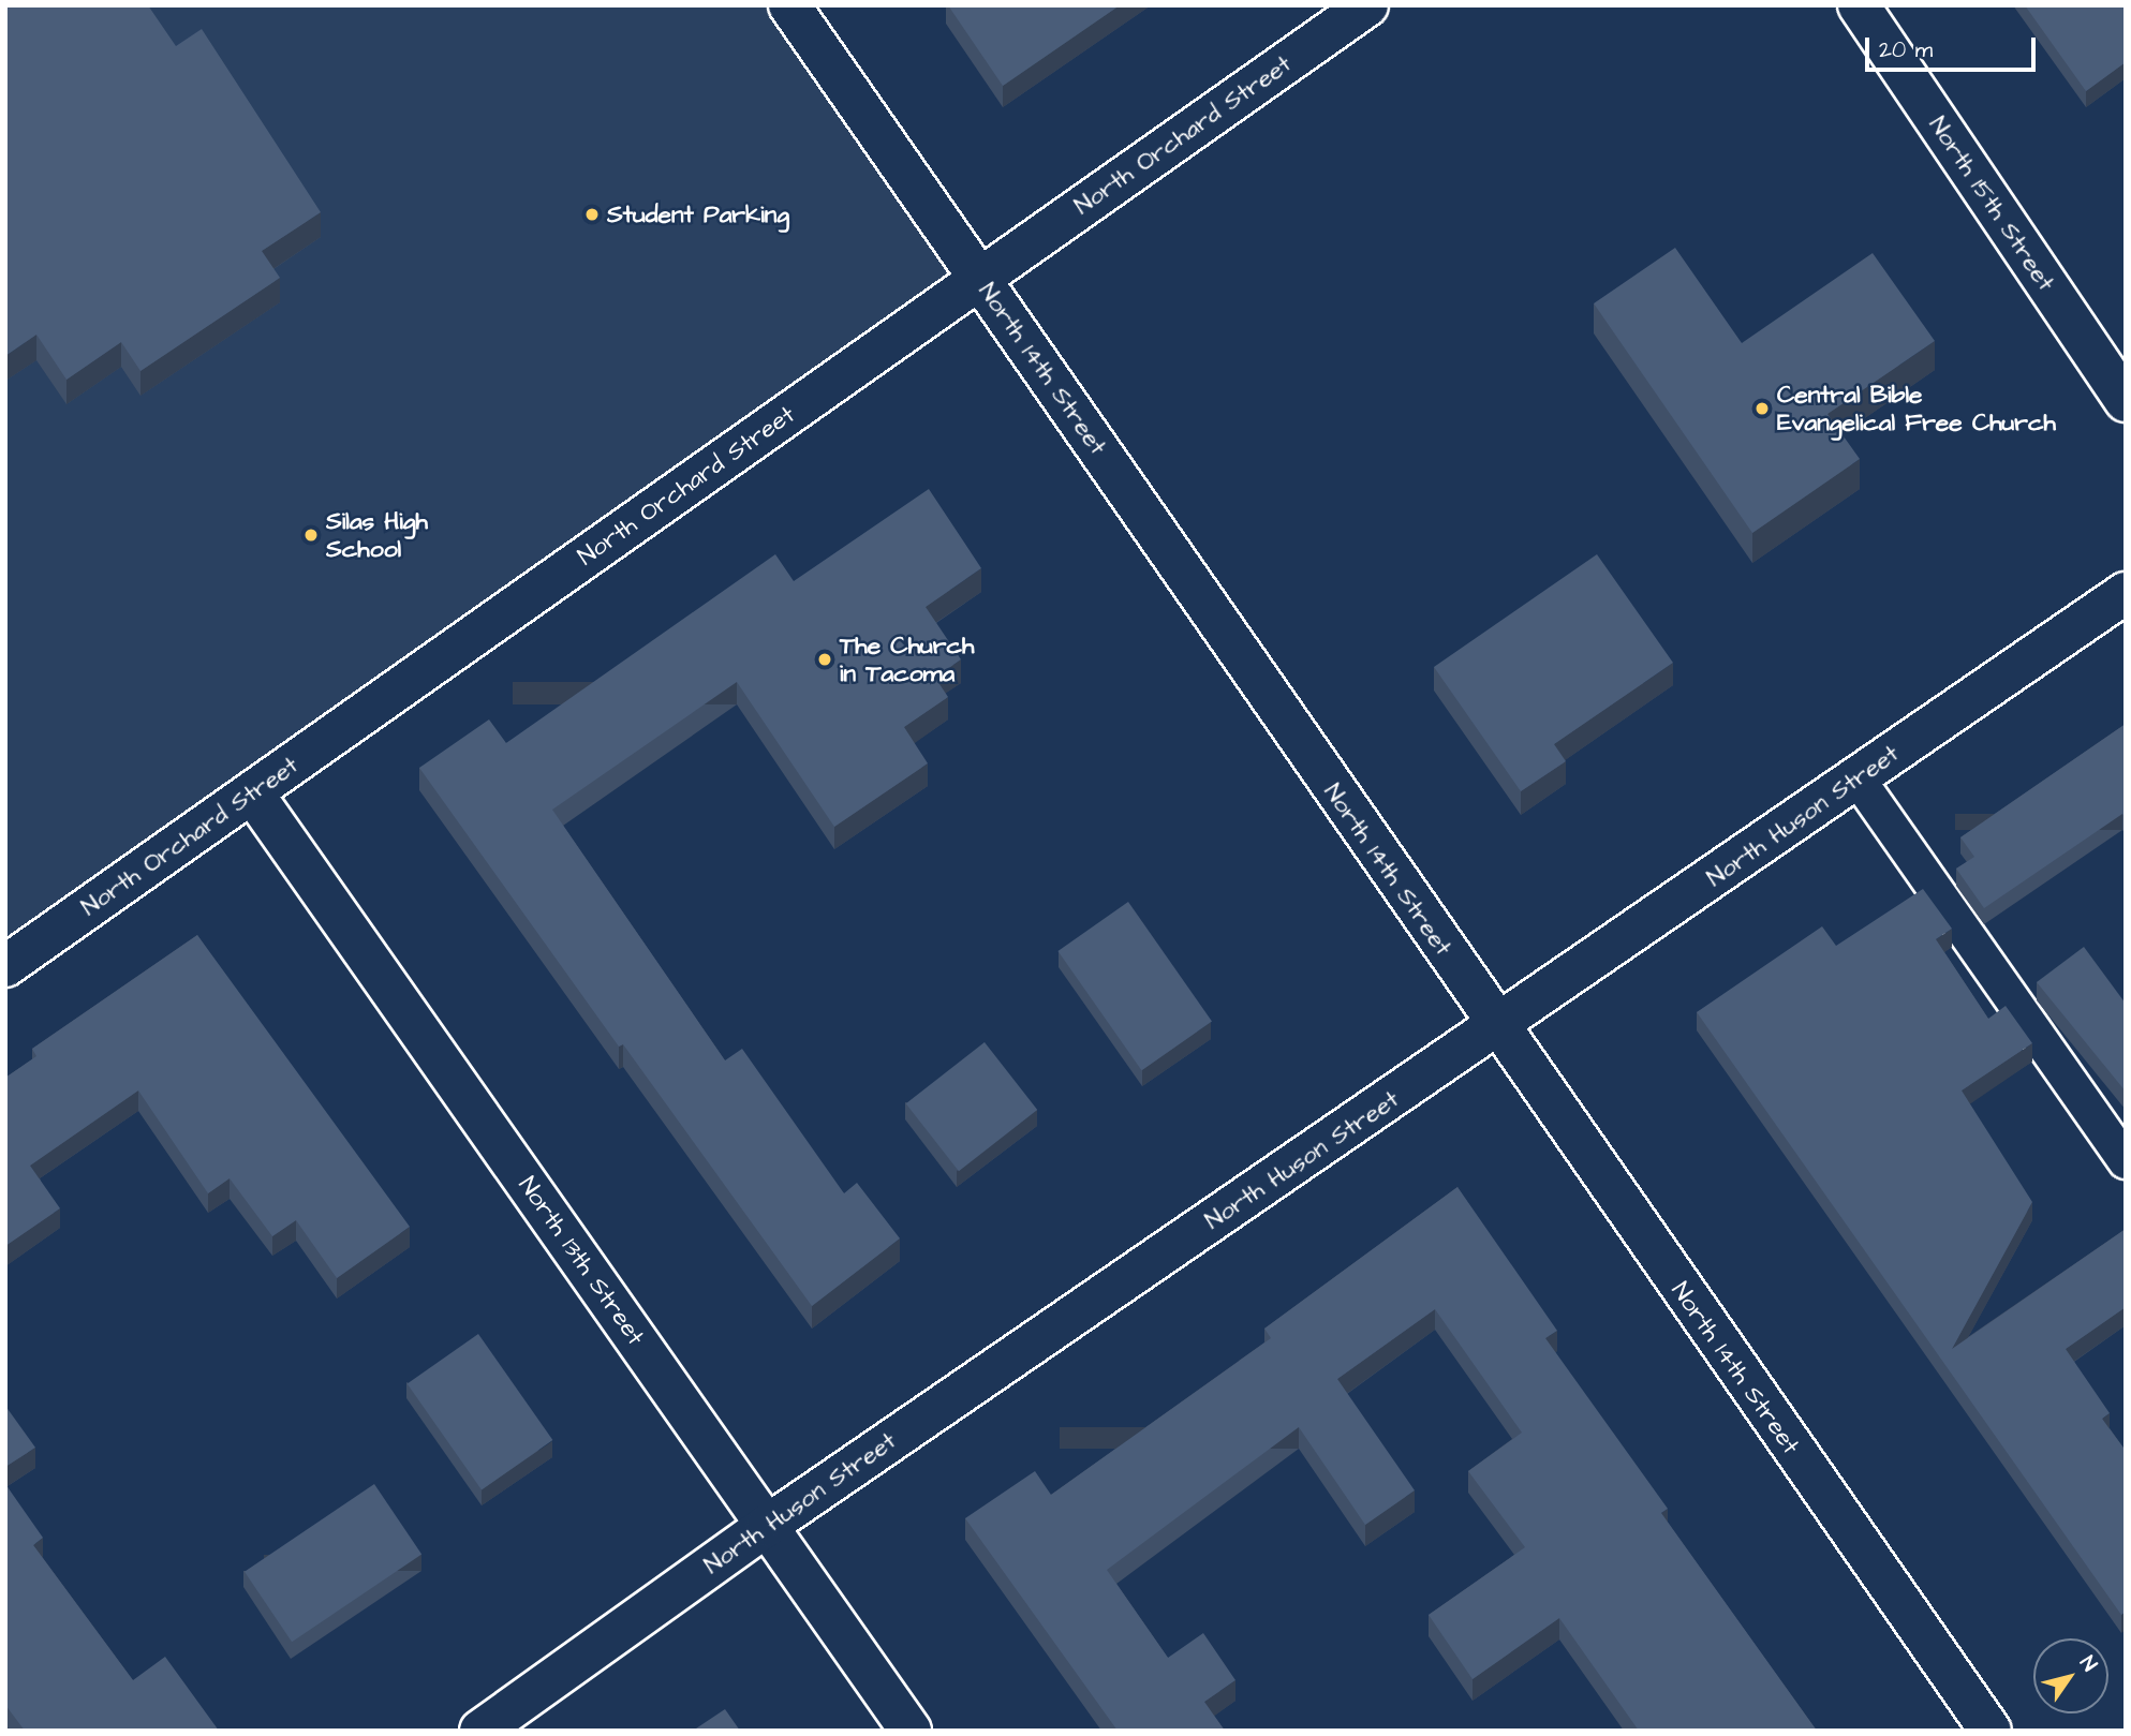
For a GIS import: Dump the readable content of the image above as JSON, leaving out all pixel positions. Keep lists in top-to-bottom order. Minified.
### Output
{"streets":{"street":["North Orchard Street","North 15th Street","North 14th Street","North Huson Street","North 13th Street"]},"crossings":[["North Orchard Street","North 14th Street"],["North Orchard Street","North 13th Street"],["North 14th Street","North Huson Street"],["North Huson Street","North 13th Street"]],"places":["Student Parking","Central Bible Evangelical Free Church","Silas High School","The Church in Tacoma"],"scale_bar":"20 m","north":"top right"}
